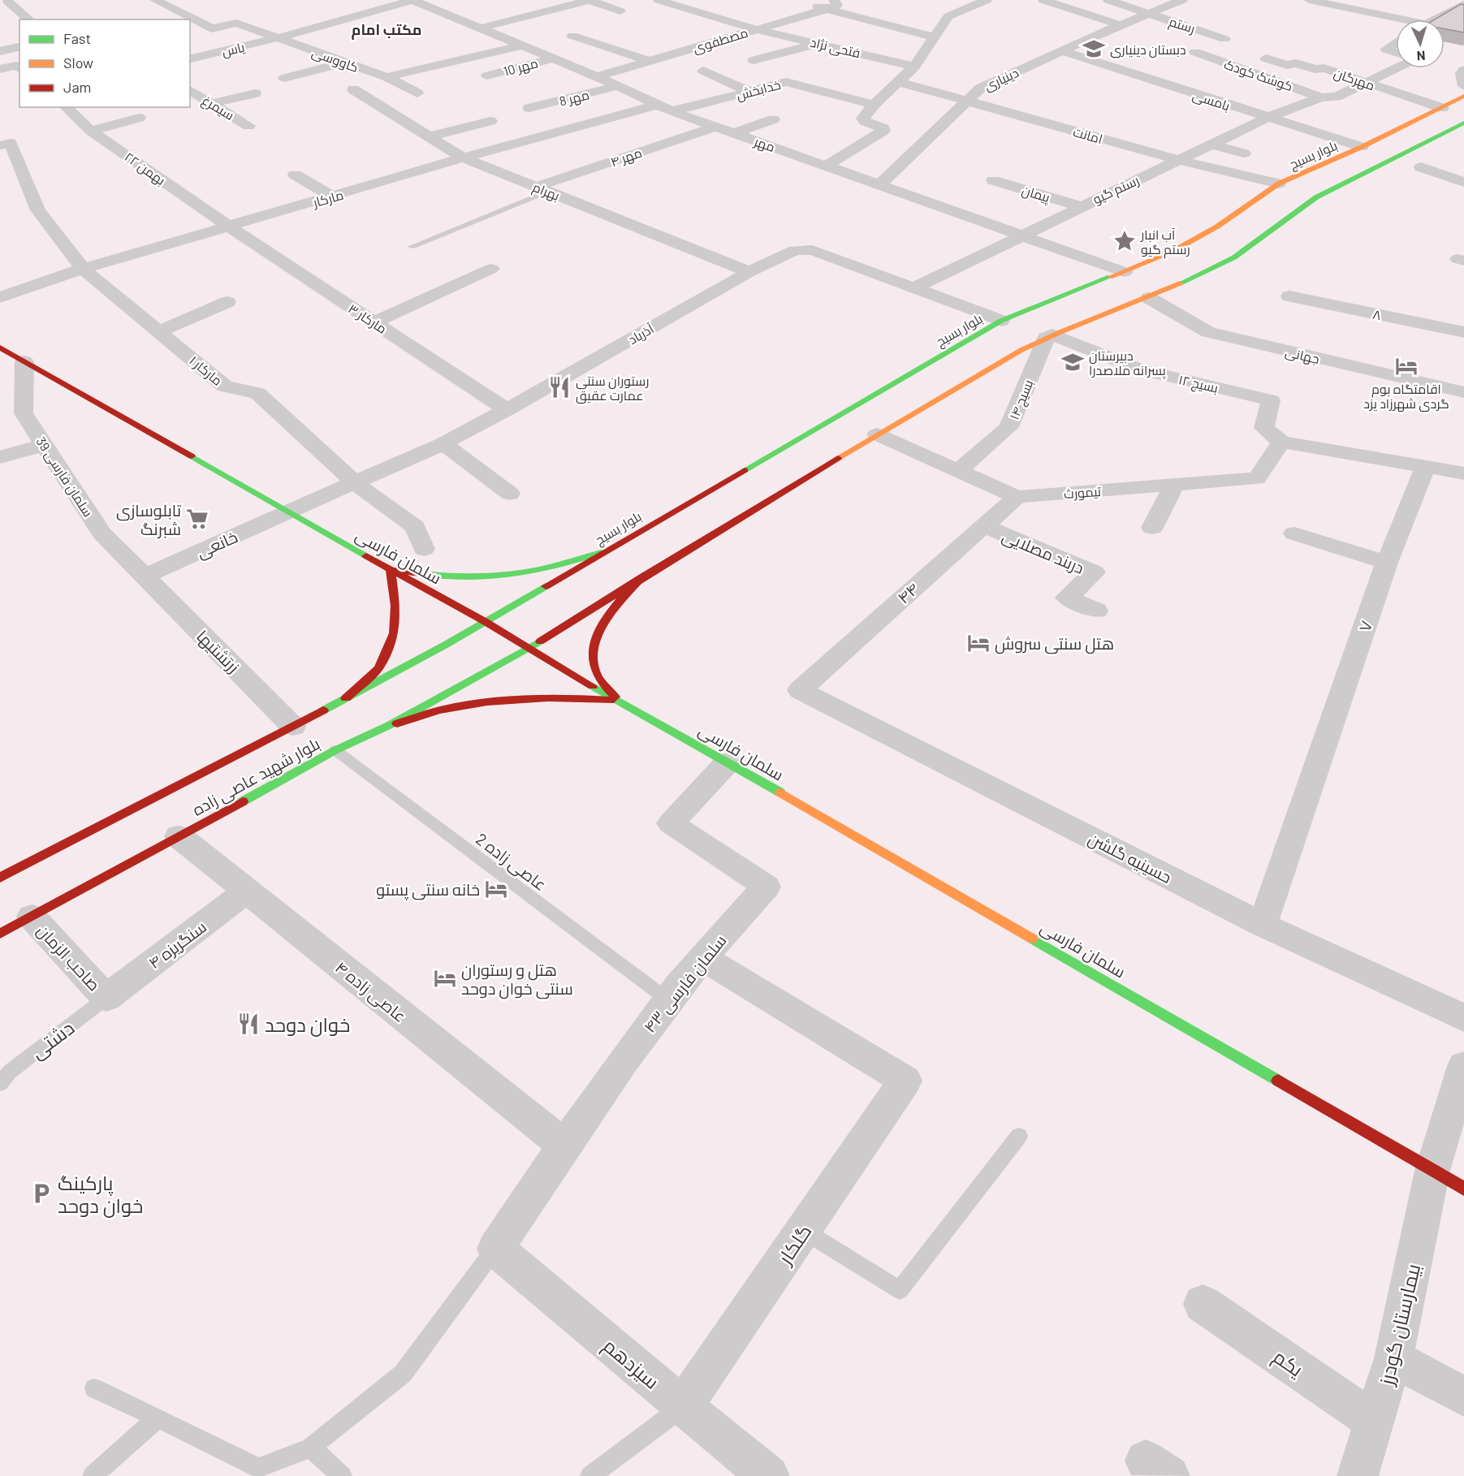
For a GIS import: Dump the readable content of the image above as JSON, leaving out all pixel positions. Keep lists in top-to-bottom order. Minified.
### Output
{"streets":{"main road":["بلوار بسیج","سلمان فارسی","بلوار شهید عاصی زاده"],"street":["رستم","مصطفوی","فتحی نژاد","یاس","کاووسی","مهر 10","کوشک کودک","دینیاری","مهرگان","خدابخش","مهر 8","بامسی","سیمرغ","امانت","مهر","مهر ۴","۲۲ بهمن","رستم گیو","بهرام","پیمان","مارکار","۸","مارکار ۳","آذرباد","جهانی","مارکار ۱","بسیج ۱۲","بسیج ۱۴","سلمان فارسی 39","تیمورث","خانعی","دربند مصلایی","۴۴","۷","زرتشتیها","حسینیه گلشن","سنگریزه ۴","صاحب الزمان","سلمان فارسی ۴۳","عاصی زاده ۴","گلکار","بیمارستان گودرز","یکم","سیزدهم"],"lane":["عاصی زاده 2","دشتی"]},"crossings":[["رستم","کوشک کودک"],["رستم","دینیاری"],["مصطفوی","فتحی نژاد"],["مصطفوی","مهر"],["یاس","کاووسی"],["یاس","مهر"],["مهر 10","مهر"],["کوشک کودک","رستم گیو"],["دینیاری","بامسی"],["دینیاری","امانت"],["دینیاری","مهر"],["مهرگان","بلوار بسیج"],["مهرگان","رستم گیو"],["خدابخش","مهر"],["مهر 8","مهر"],["بامسی","بلوار بسیج"],["بامسی","رستم گیو"],["امانت","بلوار بسیج"],["امانت","رستم گیو"],["مهر","بلوار بسیج"],["مهر","مهر ۴"],["مهر","رستم گیو"],["مهر","مارکار"],["بلوار بسیج","آذرباد"],["بلوار بسیج","سلمان فارسی"],["بلوار بسیج","بلوار شهید عاصی زاده"],["مهر ۴","بهرام"],["۲۲ بهمن","مارکار"],["۲۲ بهمن","مارکار ۳"],["رستم گیو","پیمان"],["رستم گیو","آذرباد"],["بهرام","مارکار"],["بهرام","آذرباد"],["مارکار","مارکار ۳"],["مارکار","مارکار ۱"],["مارکار ۳","آذرباد"],["آذرباد","مارکار ۱"],["آذرباد","خانعی"],["آذرباد","سلمان فارسی"],["بسیج ۱۲","بسیج ۱۴"],["بسیج ۱۲","تیمورث"],["بسیج ۱۴","تیمورث"],["سلمان فارسی 39","خانعی"],["سلمان فارسی 39","سلمان فارسی"],["سلمان فارسی 39","زرتشتیها"],["تیمورث","۴۴"],["خانعی","سلمان فارسی"],["خانعی","زرتشتیها"],["دربند مصلایی","۴۴"],["سلمان فارسی","بلوار شهید عاصی زاده"],["سلمان فارسی","سلمان فارسی ۴۳"],["سلمان فارسی","بیمارستان گودرز"],["۴۴","حسینیه گلشن"],["۷","حسینیه گلشن"],["زرتشتیها","بلوار شهید عاصی زاده"],["بلوار شهید عاصی زاده","عاصی زاده 2"],["بلوار شهید عاصی زاده","صاحب الزمان"],["بلوار شهید عاصی زاده","عاصی زاده ۴"],["عاصی زاده 2","سلمان فارسی ۴۳"],["سنگریزه ۴","صاحب الزمان"],["سنگریزه ۴","عاصی زاده ۴"],["سنگریزه ۴","دشتی"],["صاحب الزمان","دشتی"],["سلمان فارسی ۴۳","عاصی زاده ۴"],["سلمان فارسی ۴۳","گلکار"],["سلمان فارسی ۴۳","سیزدهم"],["گلکار","سیزدهم"],["بیمارستان گودرز","یکم"]],"districts":["مکتب امام"],"places":{"school or university":["دبستان دینیاری","دبیرستان پسرانه ملاصدرا"],"place":["آب انبار رستم گیو"],"hotel":["اقامتگاه بوم گردی شهرزاد یزد","هتل سنتی سروش","خانه سنتی پستو","هتل و رستوران سنتی خوان دوحد"],"restaurant":["رستوران سنتی عمارت عقیق","خوان دوحد"],"supermarket":["تابلوسازی شبرنگ"],"parking":["پارکینگ خوان دوحد"]},"legend":["Fast","Slow","Jam"],"north":"bottom"}
